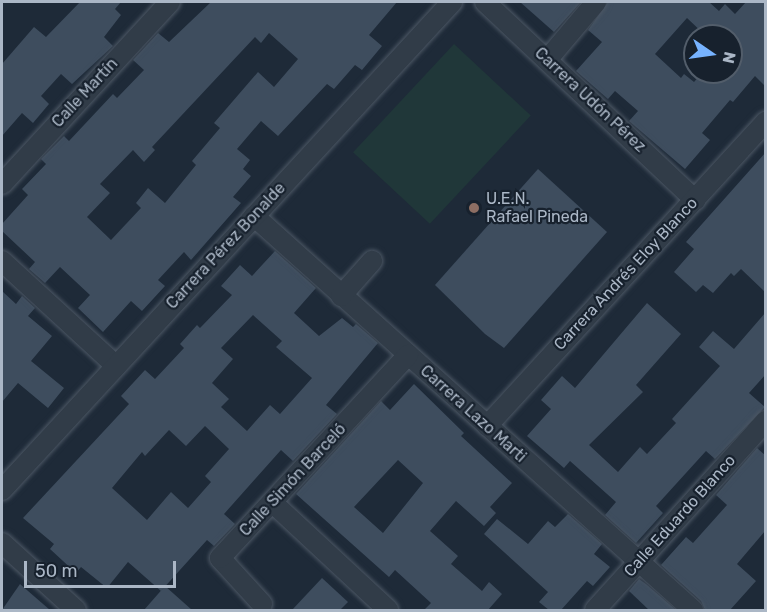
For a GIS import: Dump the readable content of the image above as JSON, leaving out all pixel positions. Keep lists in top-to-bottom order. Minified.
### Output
{"streets":{"street":["Calle Martín","Carrera Udón Pérez","Carrera Pérez Bonalde","Carrera Andrés Eloy Blanco","Carrera Lazo Marti","Calle Simón Barceló","Calle Eduardo Blanco"]},"crossings":[["Carrera Udón Pérez","Carrera Andrés Eloy Blanco"],["Carrera Pérez Bonalde","Carrera Lazo Marti"],["Carrera Andrés Eloy Blanco","Carrera Lazo Marti"],["Carrera Lazo Marti","Calle Simón Barceló"],["Carrera Lazo Marti","Calle Eduardo Blanco"]],"places":["U.E.N. Rafael Pineda"],"scale_bar":"50 m","north":"right"}
